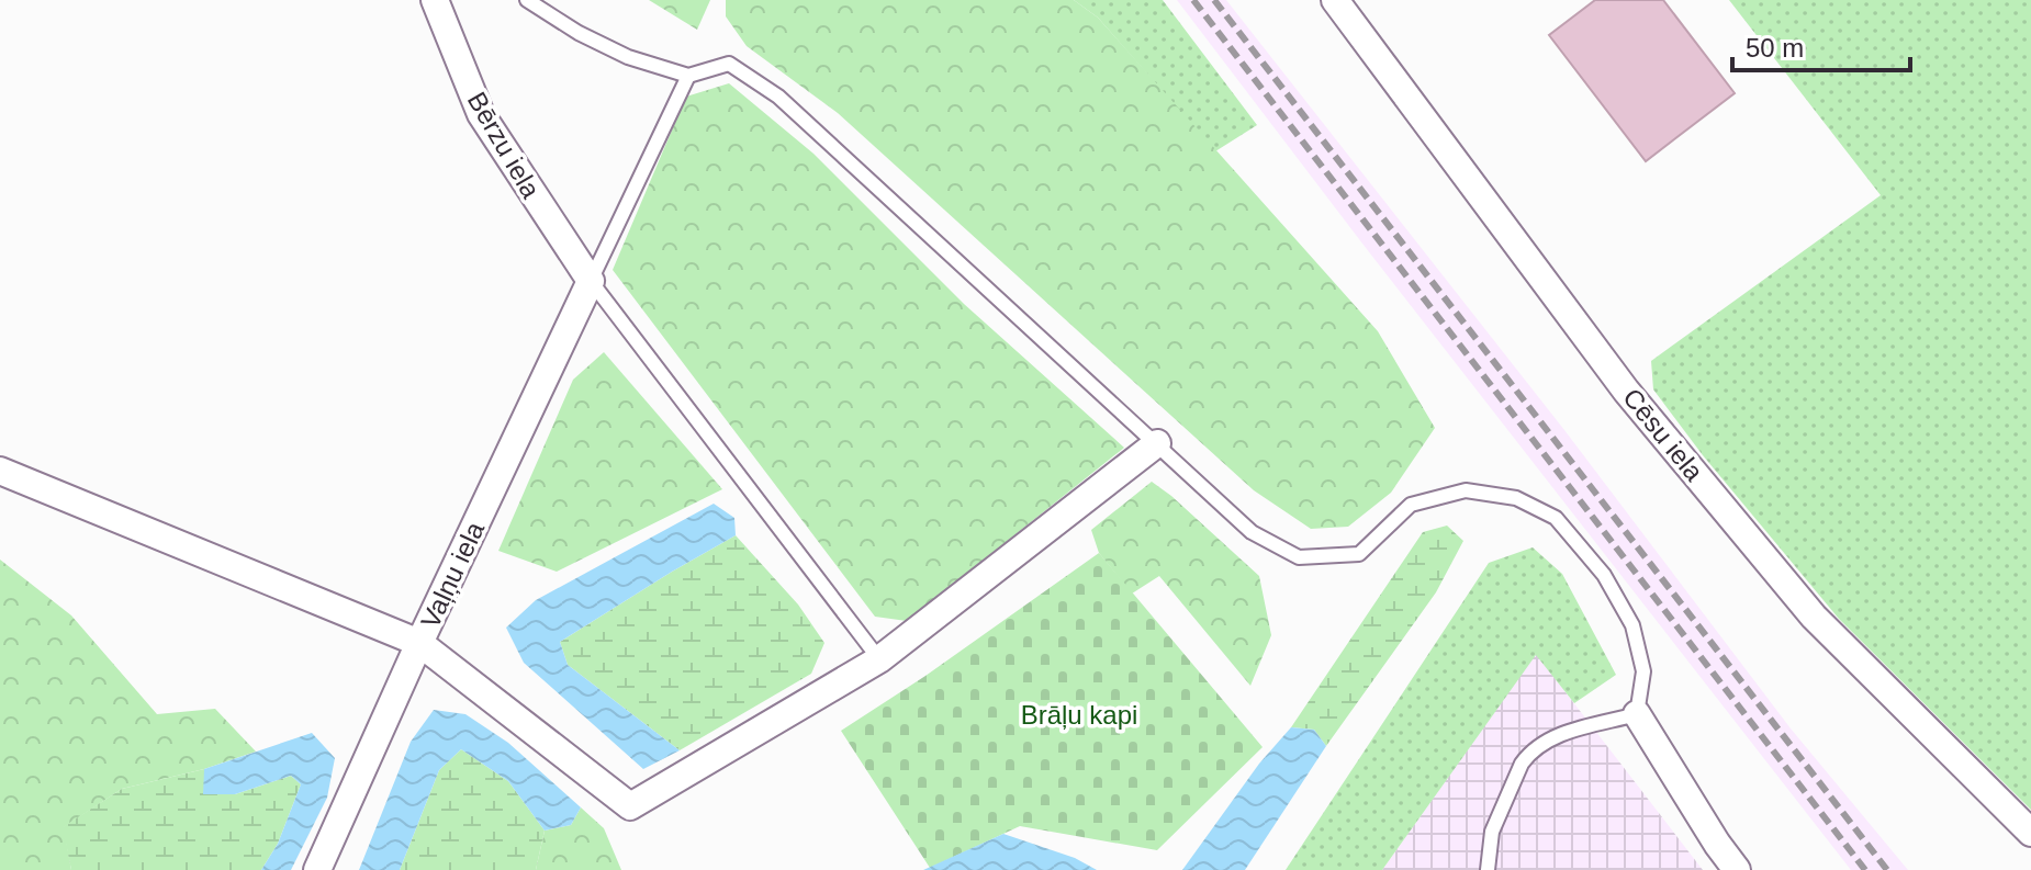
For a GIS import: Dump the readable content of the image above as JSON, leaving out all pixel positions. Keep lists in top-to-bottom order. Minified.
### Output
{"streets":{"street":["Bērzu iela","Cēsu iela","Vaļņu iela"]},"crossings":[["Bērzu iela","Vaļņu iela"]],"parks":["Brāļu kapi"],"scale_bar":"50 m"}
